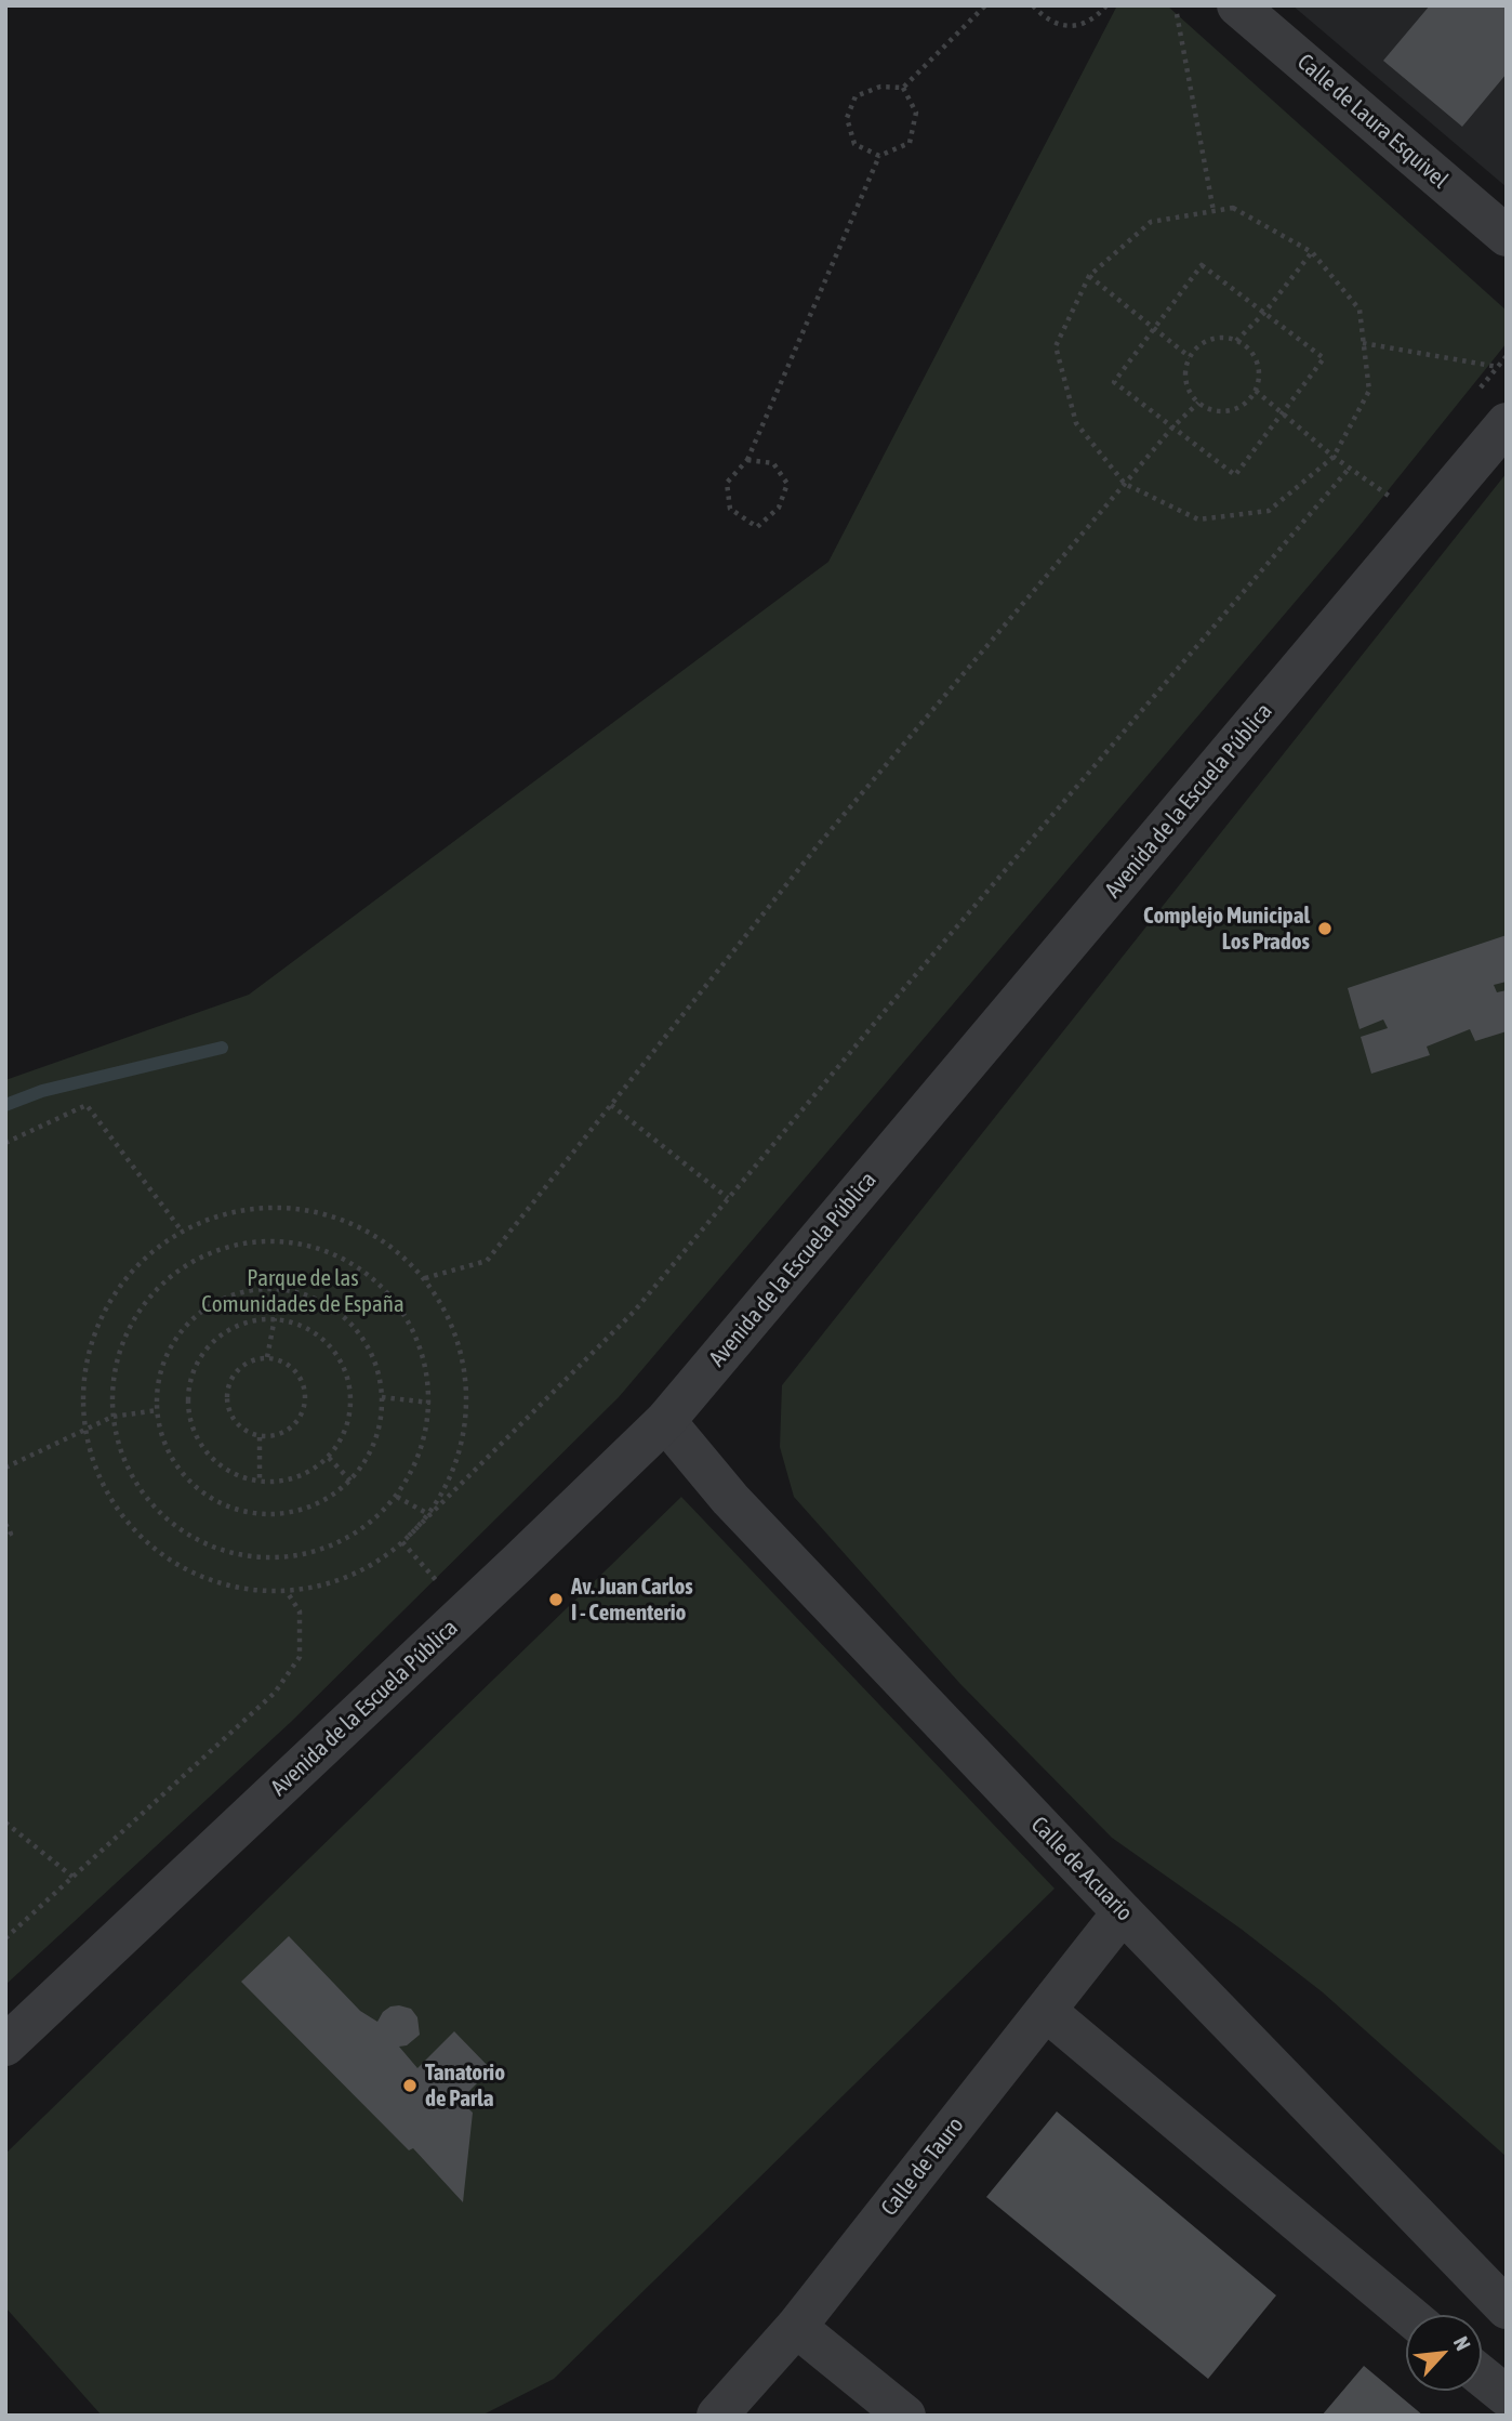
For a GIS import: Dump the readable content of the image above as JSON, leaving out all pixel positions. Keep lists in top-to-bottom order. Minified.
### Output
{"streets":{"street":["Calle de Laura Esquivel","Avenida de la Escuela Pública","Calle de Acuario","Calle de Tauro"]},"crossings":[["Avenida de la Escuela Pública","Calle de Acuario"],["Calle de Acuario","Calle de Tauro"]],"parks":["Parque de las Comunidades de España"],"places":["Complejo Municipal Los Prados","Av. Juan Carlos I - Cementerio","Tanatorio de Parla"],"north":"top right"}
